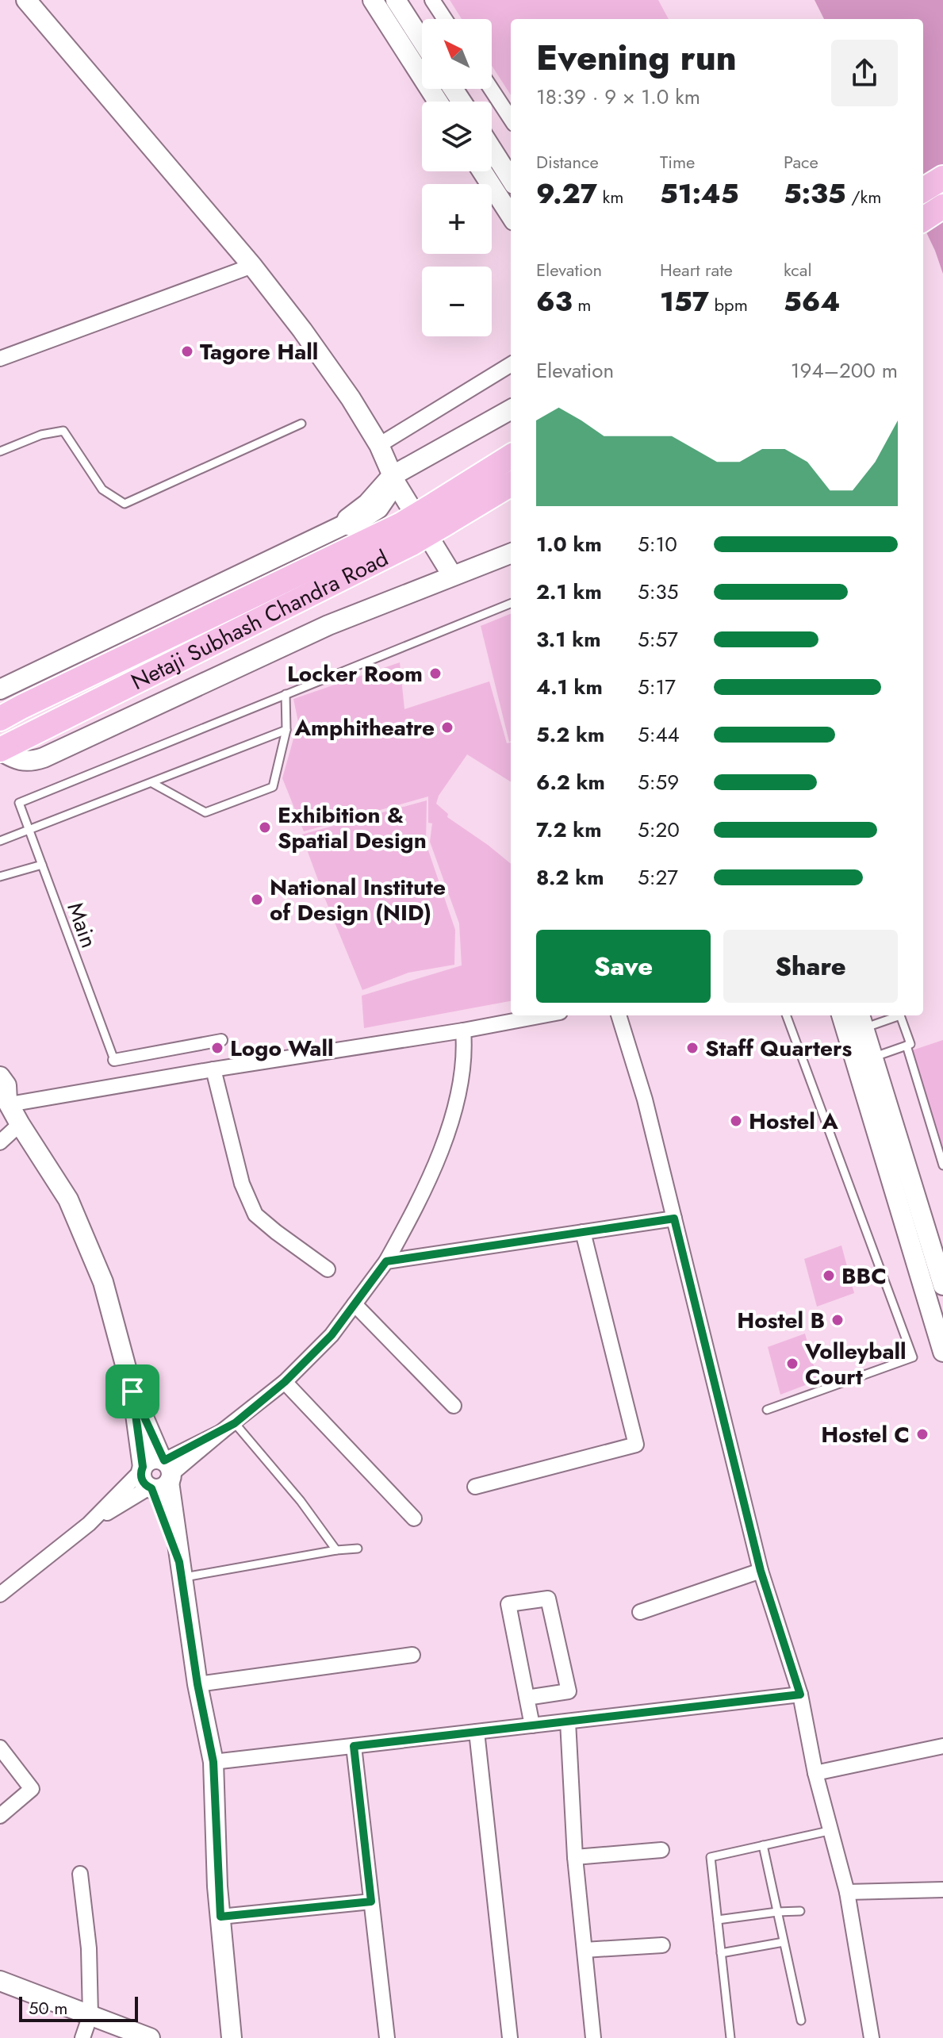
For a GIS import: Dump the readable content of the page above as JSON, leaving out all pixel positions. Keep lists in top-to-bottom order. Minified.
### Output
{"streets":{"main road":["Netaji Subhash Chandra Road"],"lane":["Main"]},"places":["Tagore Hall","Locker Room","Amphitheatre","Exhibition & Spatial Design","National Institute of Design (NID)","Logo Wall","Staff Quarters","Hostel A","BBC","Hostel B","Volleyball Court","Hostel C"],"scale_bar":"50 m","north":"top left","page":{"map_buttons":["+","−"],"heading":["Evening run","18:39 · 9 × 1.0 km"],"stats":[["Distance","9.27 km"],["Time","51:45"],["Pace","5:35 /km"],["Elevation","63 m"],["Heart rate","157 bpm"],["kcal","564"]],"chart":["Elevation","194–200 m"],"list":[{"name":"1.0 km","note":"5:10"},{"name":"2.1 km","note":"5:35"},{"name":"3.1 km","note":"5:57"},{"name":"4.1 km","note":"5:17"},{"name":"5.2 km","note":"5:44"},{"name":"6.2 km","note":"5:59"},{"name":"7.2 km","note":"5:20"},{"name":"8.2 km","note":"5:27"}],"buttons":["Save","Share"],"scale":"50 m"}}
